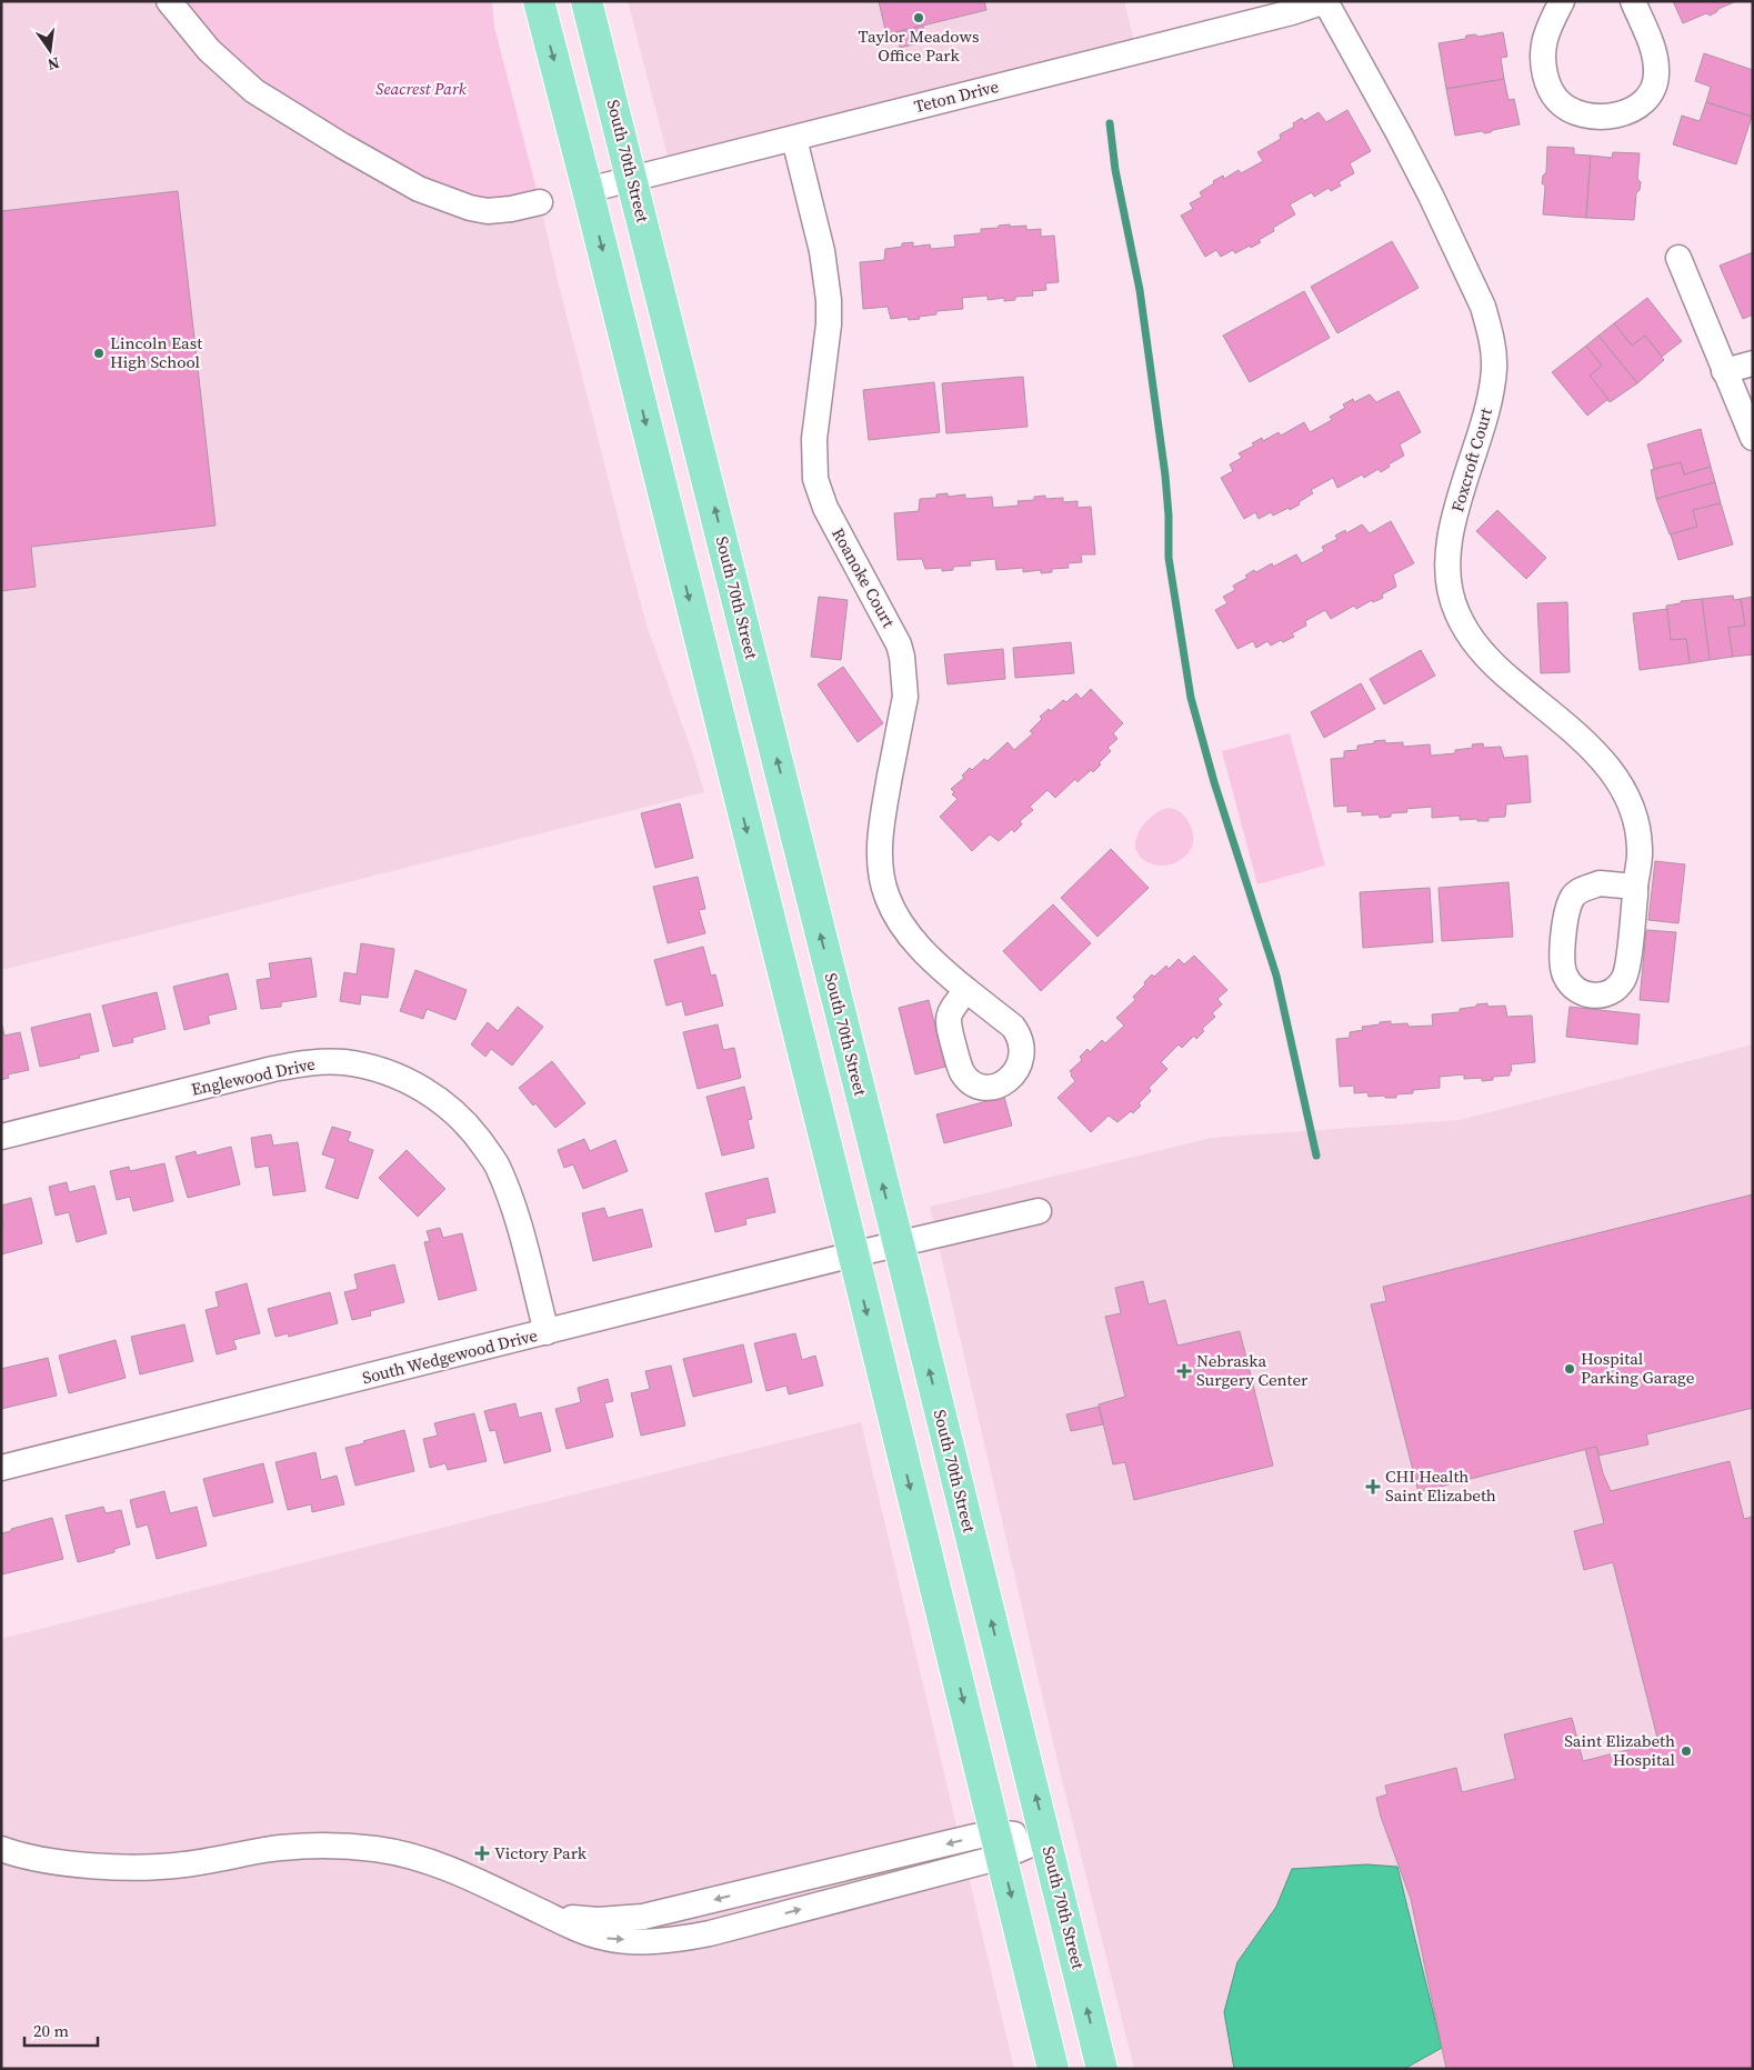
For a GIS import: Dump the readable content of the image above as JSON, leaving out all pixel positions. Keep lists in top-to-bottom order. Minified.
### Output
{"streets":{"main road":["South 70th Street"],"street":["Teton Drive","Foxcroft Court","Roanoke Court","Englewood Drive","South Wedgewood Drive"]},"crossings":[["Teton Drive","South 70th Street"],["Teton Drive","Foxcroft Court"],["Teton Drive","Roanoke Court"],["South 70th Street","South Wedgewood Drive"],["Englewood Drive","South Wedgewood Drive"]],"parks":["Seacrest Park"],"places":{"other":["Taylor Meadows Office Park","Lincoln East High School","Hospital Parking Garage","Saint Elizabeth Hospital"],"health":["Nebraska Surgery Center","CHI Health Saint Elizabeth","Victory Park"]},"scale_bar":"20 m","north":"bottom"}
